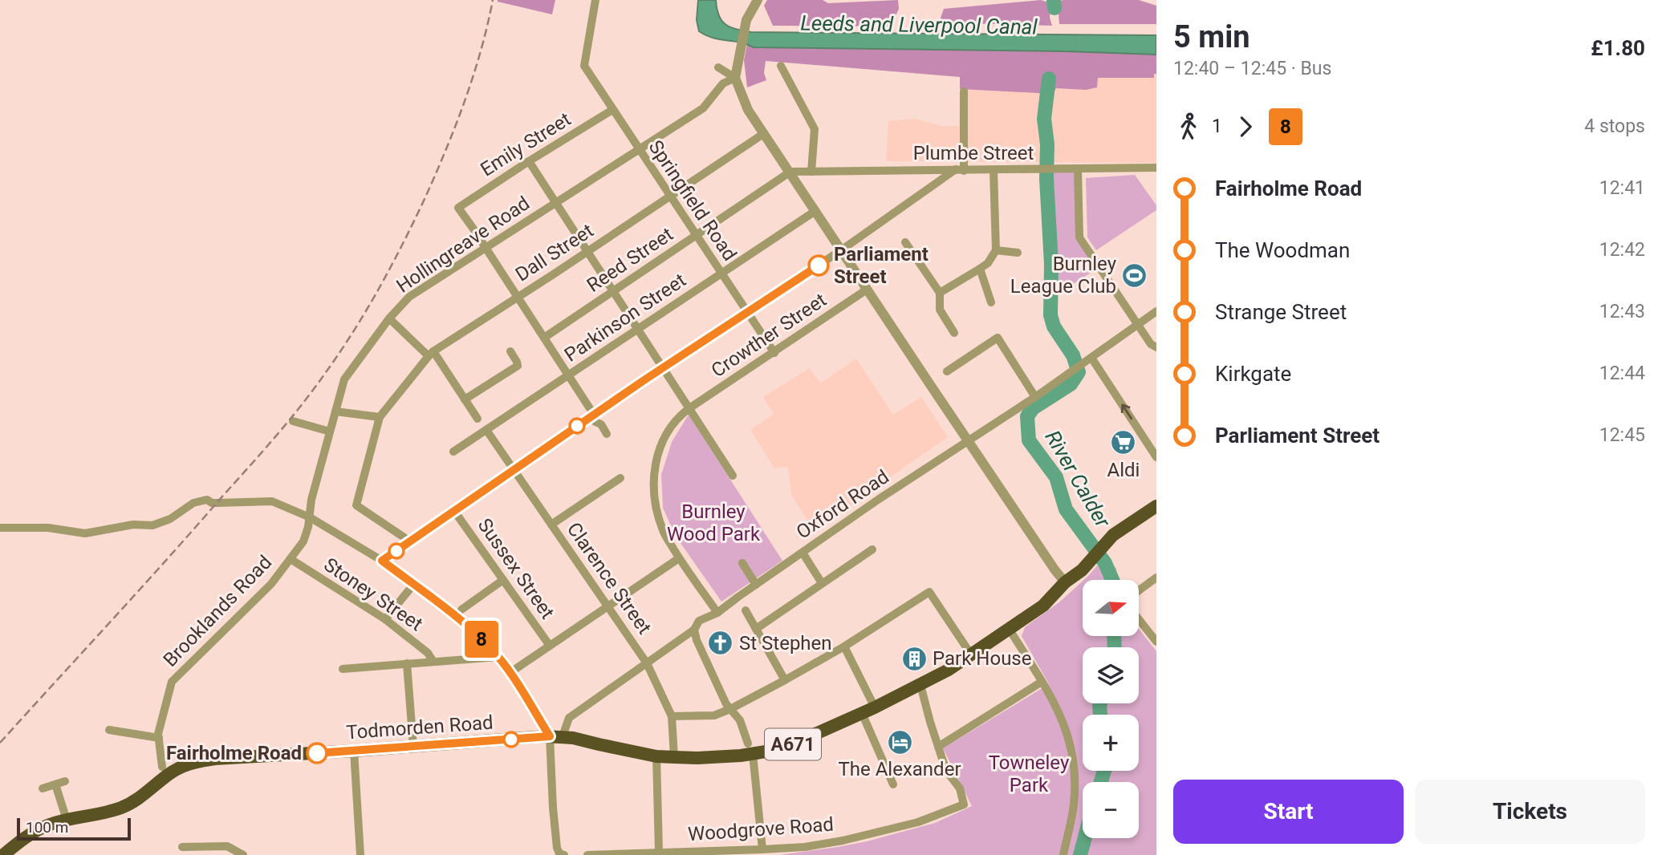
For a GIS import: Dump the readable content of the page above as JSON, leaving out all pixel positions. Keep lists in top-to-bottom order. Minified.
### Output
{"streets":{"highway":["Todmorden Road","A671"],"street":["Emily Street","Plumbe Street","Springfield Road","Hollingreave Road","Dall Street","Reed Street","Parkinson Street","Crowther Street","Oxford Road","Sussex Street","Clarence Street","Stoney Street","Brooklands Road","Woodgrove Road"]},"crossings":[["Emily Street","Springfield Road"],["Emily Street","Hollingreave Road"],["Plumbe Street","Reed Street"],["Springfield Road","Hollingreave Road"],["Springfield Road","Dall Street"],["Springfield Road","Reed Street"],["Springfield Road","Parkinson Street"],["Springfield Road","Crowther Street"],["Hollingreave Road","Brooklands Road"],["Parkinson Street","Clarence Street"],["Crowther Street","Oxford Road"],["Oxford Road","Clarence Street"],["Oxford Road","Todmorden Road"],["Clarence Street","Todmorden Road"],["Stoney Street","Brooklands Road"]],"water":["Leeds and Liverpool Canal","River Calder"],"parks":["Burnley Wood Park","Towneley Park"],"places":{"other":["Parliament Street","Fairholme Road"],"sports":["Burnley League Club"],"supermarket":["Aldi"],"church":["St Stephen"],"building":["Park House"],"hotel":["The Alexander"]},"lines":["bus line 8"],"scale_bar":"100 m","north":"right","page":{"on_map":"8","heading":["5 min","12:40 – 12:45 · Bus","£1.80"],"legs":["1","8","4 stops"],"list":[{"name":"Fairholme Road","value":"12:41"},{"name":"The Woodman","value":"12:42"},{"name":"Strange Street","value":"12:43"},{"name":"Kirkgate","value":"12:44"},{"name":"Parliament Street","value":"12:45"}],"map_buttons":["+","−"],"buttons":["Start","Tickets"],"scale":"100 m"}}
